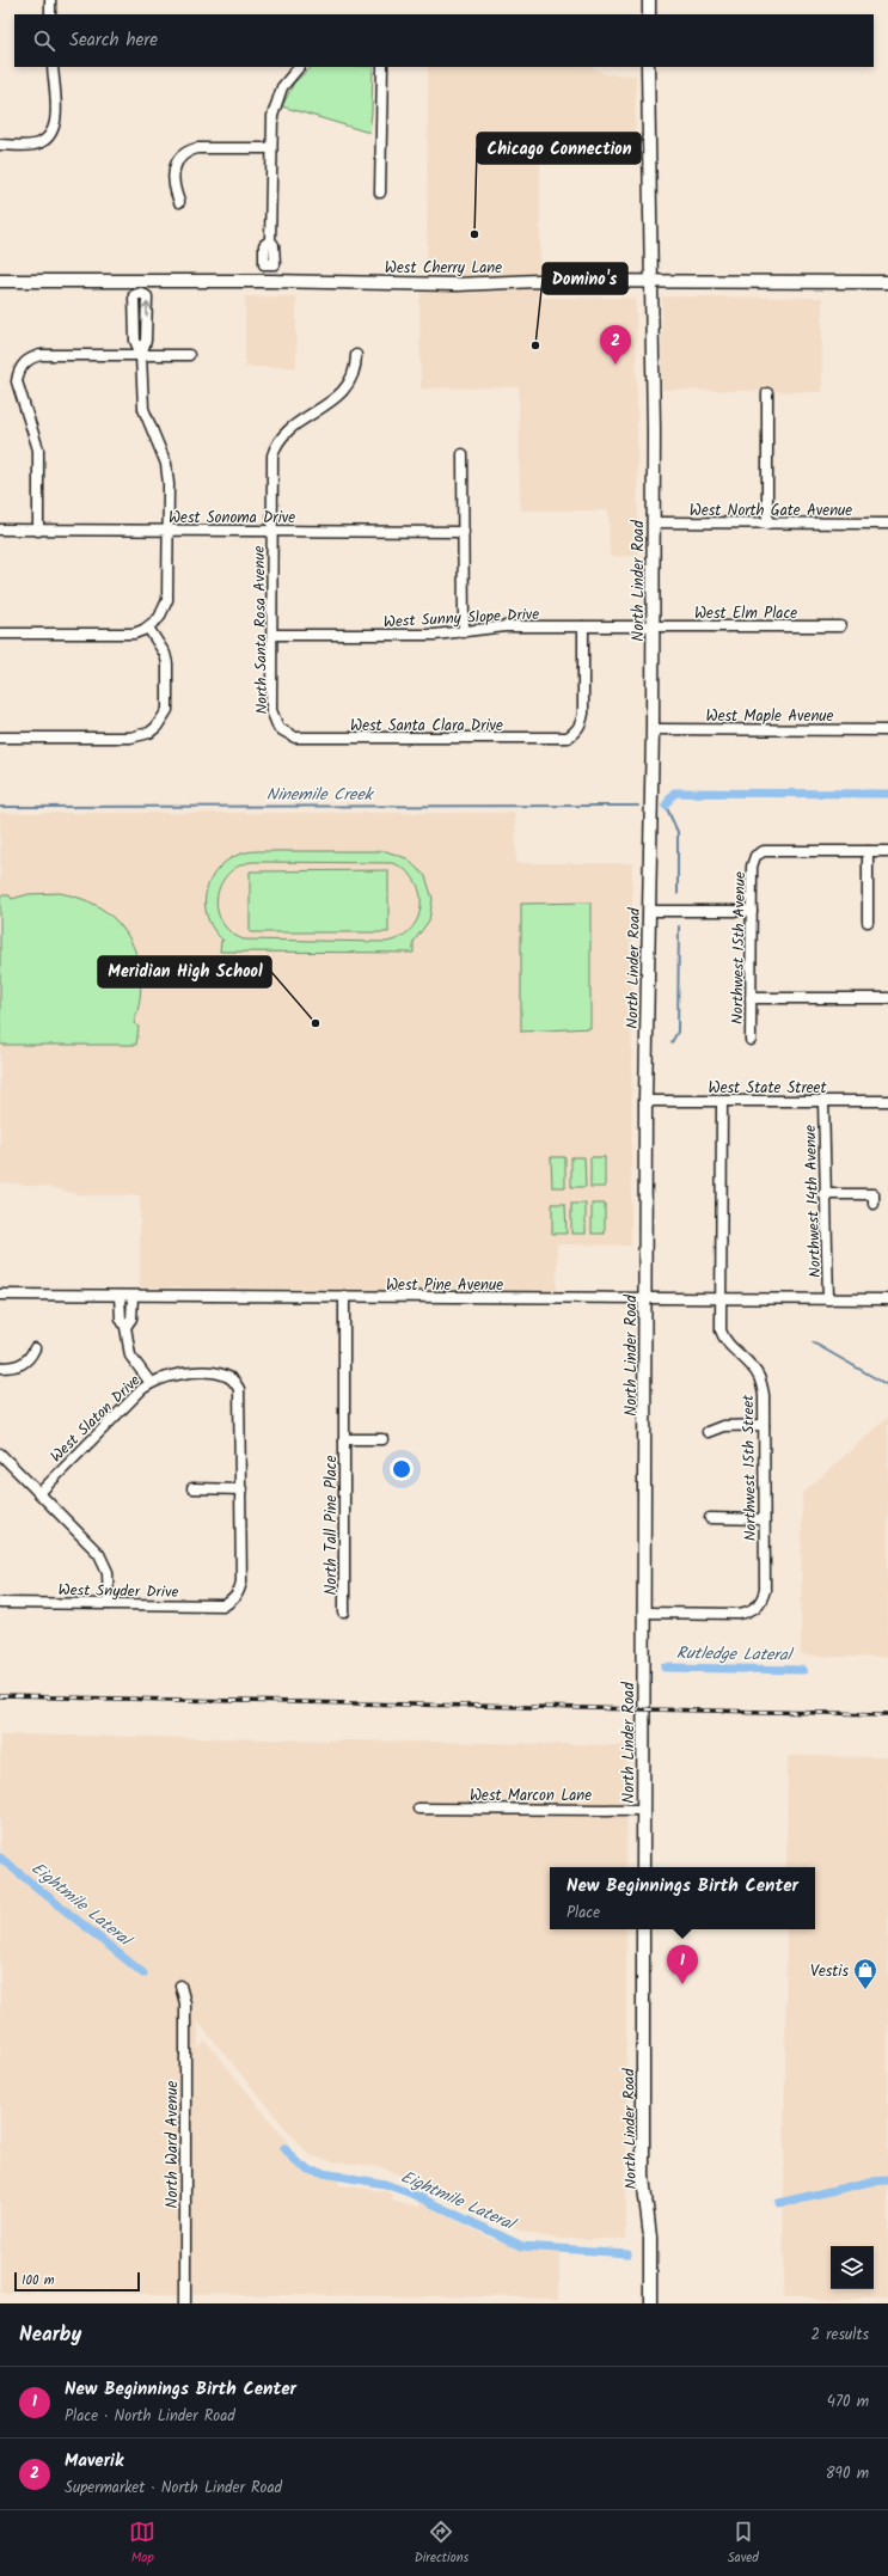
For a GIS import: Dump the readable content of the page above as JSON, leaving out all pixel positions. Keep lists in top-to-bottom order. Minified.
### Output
{"streets":{"main road":["West Cherry Lane","North Linder Road"],"street":["West North Gate Avenue","West Sonoma Drive","West Elm Place","West Sunny Slope Drive","North Santa Rosa Avenue","West Maple Avenue","West Santa Clara Drive","Northwest 15th Avenue","West State Street","Northwest 14th Avenue","West Pine Avenue","West Slaton Drive","Northwest 15th Street","North Tall Pine Place","West Snyder Drive","West Marcon Lane","North Ward Avenue"]},"crossings":[["West Cherry Lane","North Linder Road"],["West North Gate Avenue","North Linder Road"],["West Sonoma Drive","North Santa Rosa Avenue"],["North Linder Road","West Elm Place"],["North Linder Road","West Sunny Slope Drive"],["North Linder Road","West Maple Avenue"],["North Linder Road","West State Street"],["North Linder Road","West Pine Avenue"],["North Linder Road","Northwest 15th Street"],["North Linder Road","West Marcon Lane"],["West Elm Place","West Sunny Slope Drive"],["West Sunny Slope Drive","North Santa Rosa Avenue"],["West Sunny Slope Drive","West Santa Clara Drive"],["North Santa Rosa Avenue","West Santa Clara Drive"],["West State Street","Northwest 14th Avenue"],["West State Street","Northwest 15th Street"],["Northwest 14th Avenue","West Pine Avenue"],["West Pine Avenue","Northwest 15th Street"],["West Pine Avenue","North Tall Pine Place"],["West Slaton Drive","West Snyder Drive"]],"water":["Ninemile Creek","Rutledge Lateral","Eightmile Lateral"],"places":{"other":["Chicago Connection","Domino's","Meridian High School"],"shop":["Vestis"]},"scale_bar":"100 m","page":{"search":"Search here","pins":["2","1"],"popup":["New Beginnings Birth Center","Place"],"scale":"100 m","heading":["Nearby","2 results"],"list":[{"mark":"1","name":"New Beginnings Birth Center","note":"Place · North Linder Road","value":"470 m"},{"mark":"2","name":"Maverik","note":"Supermarket · North Linder Road","value":"890 m"}],"nav":["Map","Directions","Saved"]}}
